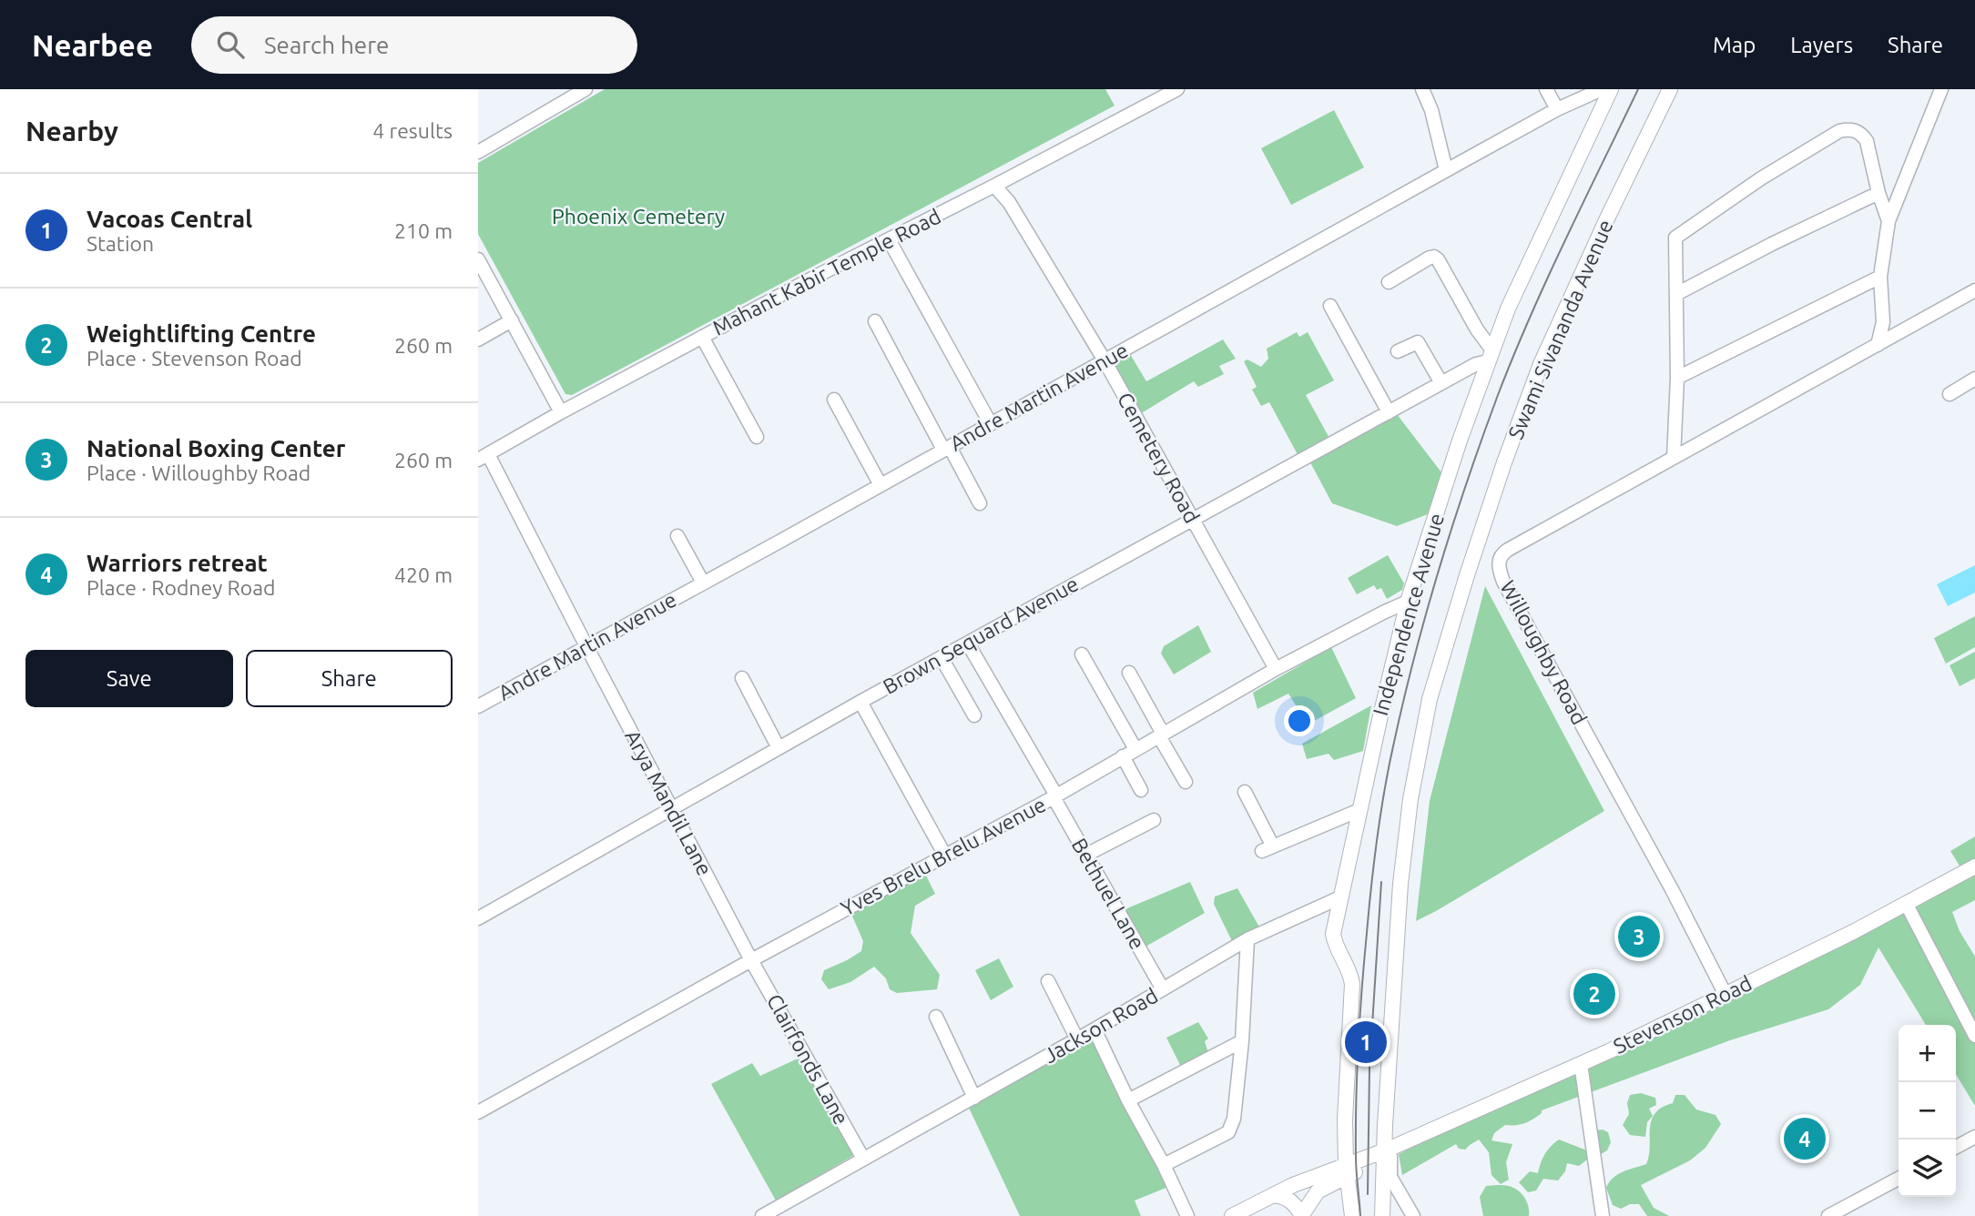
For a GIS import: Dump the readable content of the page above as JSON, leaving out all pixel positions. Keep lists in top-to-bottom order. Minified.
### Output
{"streets":{"street":["Mahant Kabir Temple Road","Swami Sivananda Avenue","Andre Martin Avenue","Cemetery Road","Independence Avenue","Brown Sequard Avenue","Willoughby Road","Arya Mandil Lane","Yves Brelu Brelu Avenue","Bethuel Lane","Stevenson Road","Jackson Road","Clairfonds Lane"]},"crossings":[["Mahant Kabir Temple Road","Cemetery Road"],["Mahant Kabir Temple Road","Arya Mandil Lane"],["Swami Sivananda Avenue","Stevenson Road"],["Andre Martin Avenue","Cemetery Road"],["Andre Martin Avenue","Arya Mandil Lane"],["Cemetery Road","Brown Sequard Avenue"],["Cemetery Road","Yves Brelu Brelu Avenue"],["Independence Avenue","Brown Sequard Avenue"],["Independence Avenue","Yves Brelu Brelu Avenue"],["Independence Avenue","Stevenson Road"],["Independence Avenue","Jackson Road"],["Brown Sequard Avenue","Arya Mandil Lane"],["Brown Sequard Avenue","Bethuel Lane"],["Willoughby Road","Stevenson Road"],["Arya Mandil Lane","Yves Brelu Brelu Avenue"],["Arya Mandil Lane","Clairfonds Lane"],["Yves Brelu Brelu Avenue","Bethuel Lane"],["Yves Brelu Brelu Avenue","Clairfonds Lane"],["Bethuel Lane","Jackson Road"],["Jackson Road","Clairfonds Lane"]],"parks":["Phoenix Cemetery"],"page":{"header":"Nearbee","search":"Search here","nav":["Map","Layers","Share"],"heading":["Nearby","4 results"],"list":[{"mark":"1","name":"Vacoas Central","note":"Station","value":"210 m"},{"mark":"2","name":"Weightlifting Centre","note":"Place · Stevenson Road","value":"260 m"},{"mark":"3","name":"National Boxing Center","note":"Place · Willoughby Road","value":"260 m"},{"mark":"4","name":"Warriors retreat","note":"Place · Rodney Road","value":"420 m"}],"buttons":["Save","Share"],"pins":["3","2","1","4"],"map_buttons":["+","−"]}}
